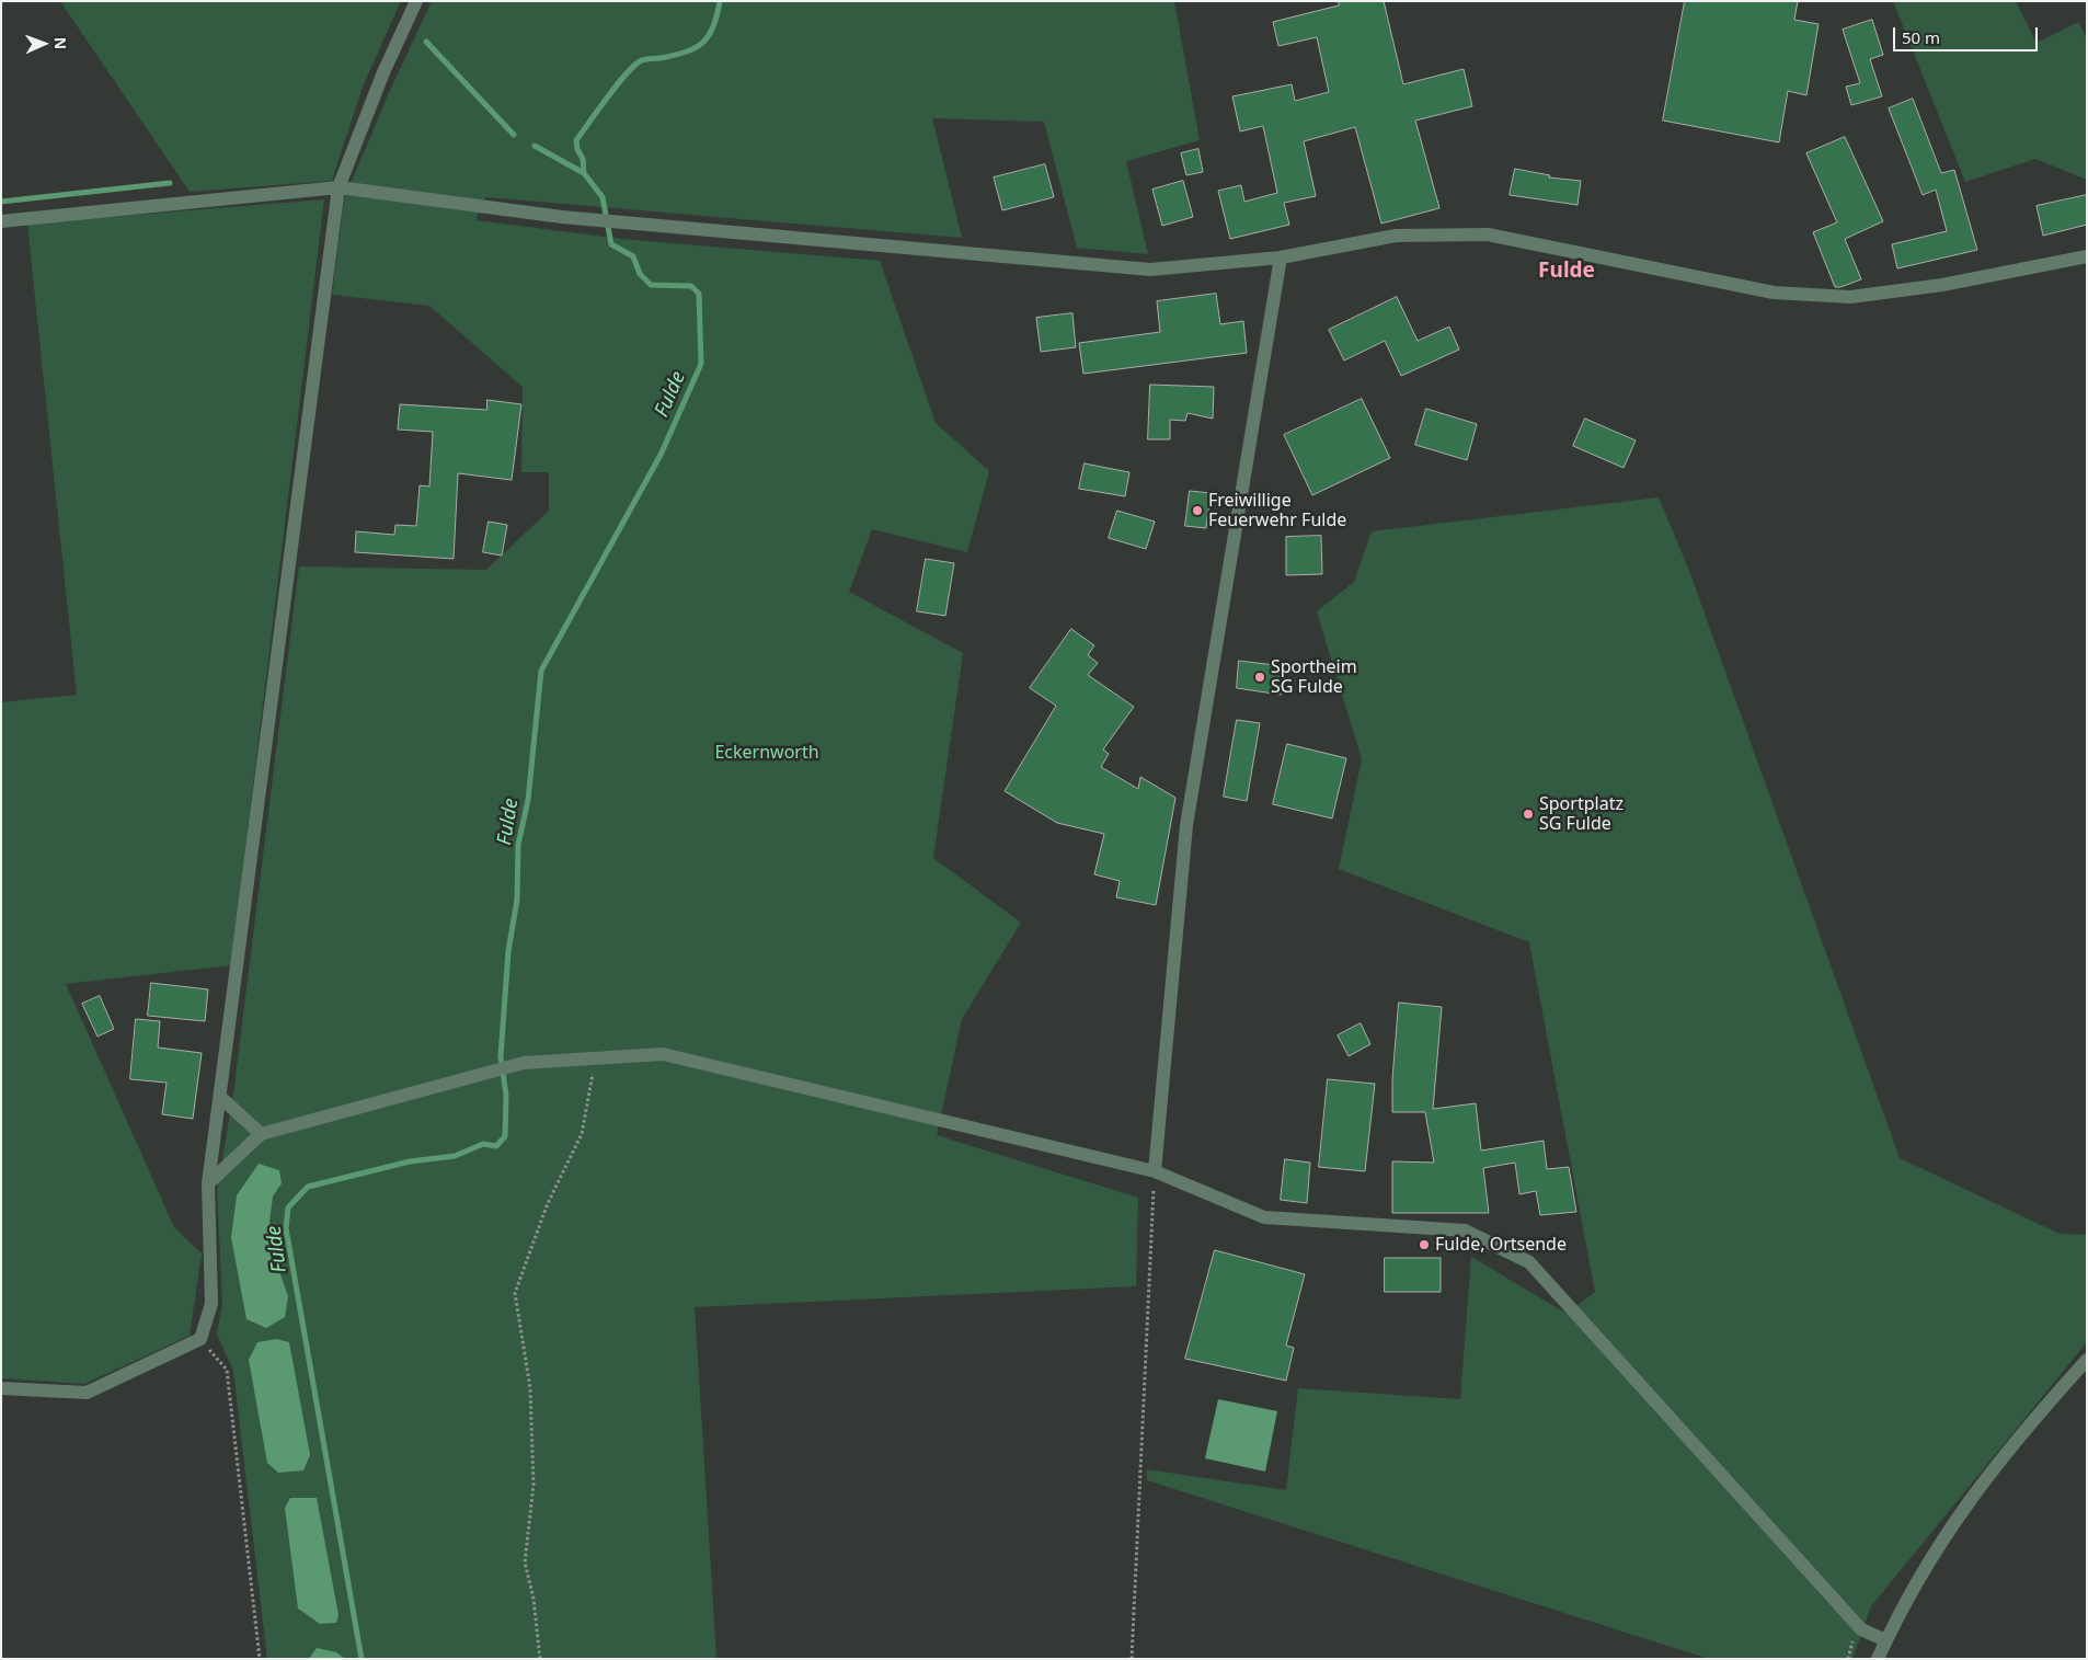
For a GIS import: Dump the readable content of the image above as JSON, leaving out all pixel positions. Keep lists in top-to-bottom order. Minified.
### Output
{"districts":["Fulde"],"water":["Fulde"],"parks":["Eckernworth"],"places":["Freiwillige Feuerwehr Fulde","Sportheim SG Fulde","Sportplatz SG Fulde","Fulde, Ortsende"],"scale_bar":"50 m","north":"right"}
